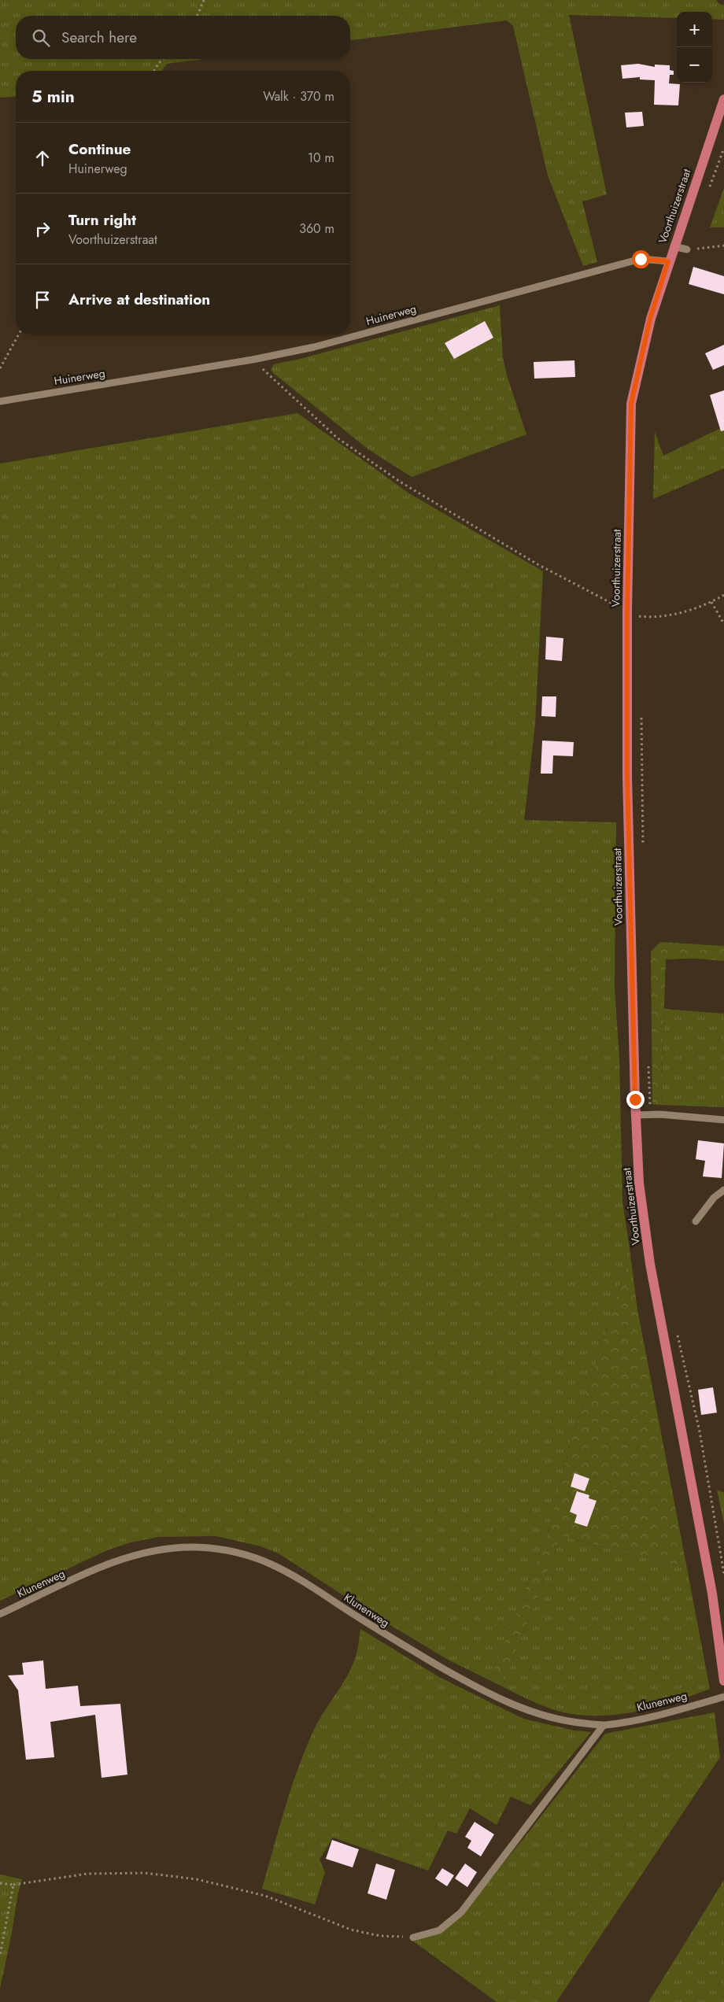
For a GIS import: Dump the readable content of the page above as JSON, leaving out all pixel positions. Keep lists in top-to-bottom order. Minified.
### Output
{"streets":{"main road":["Voorthuizerstraat"],"street":["Huinerweg","Klunenweg"]},"crossings":[["Voorthuizerstraat","Huinerweg"]],"page":{"map_buttons":["+","−"],"search":"Search here","heading":["5 min","Walk · 370 m"],"list":[["Continue","Huinerweg","10 m"],["Turn right","Voorthuizerstraat","360 m"],"Arrive at destination"]}}
